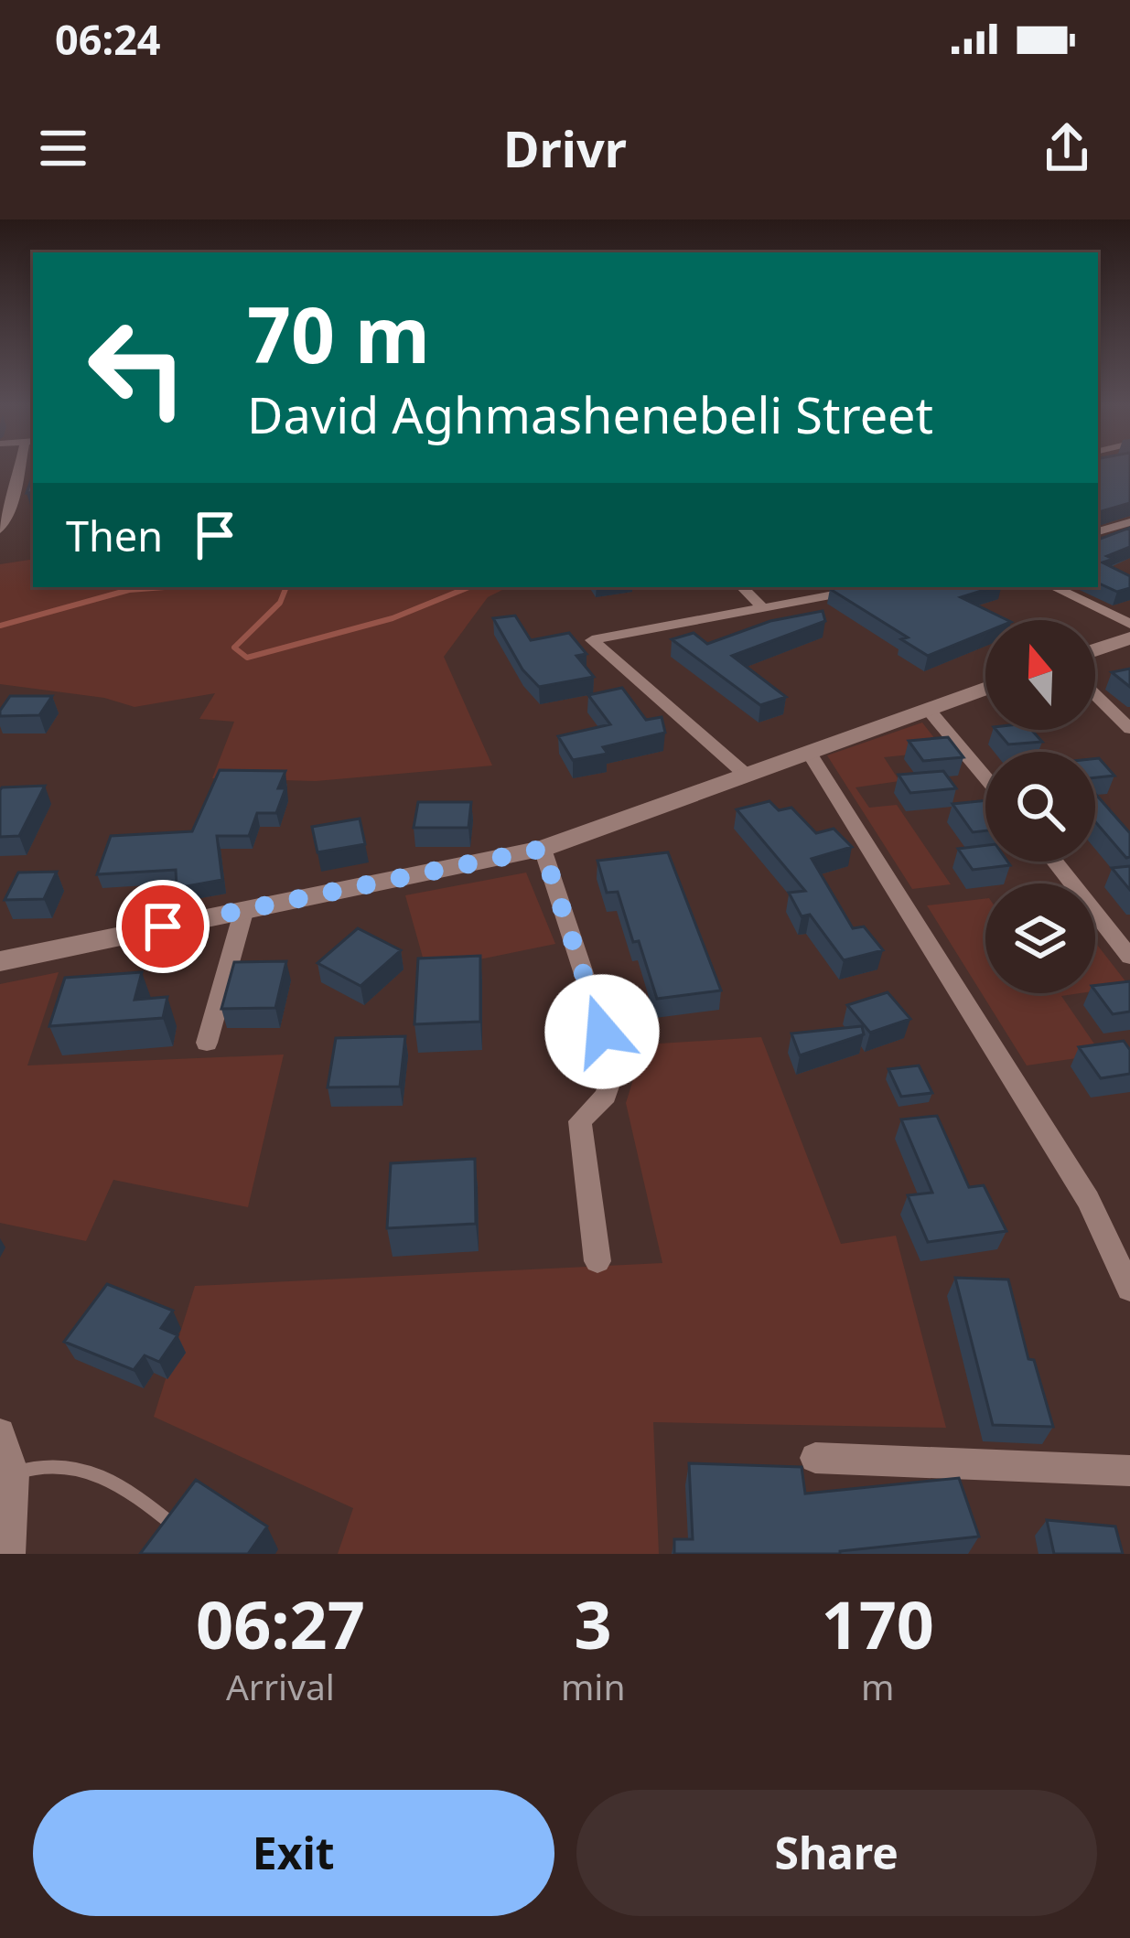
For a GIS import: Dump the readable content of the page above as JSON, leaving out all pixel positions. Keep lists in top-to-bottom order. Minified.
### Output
{"north":"top","page":{"status":"06:24","header":"Drivr","turn":["70 m","David Aghmashenebeli Street"],"then":"Then","eta":["06:27","Arrival","3","min","170","m"],"buttons":["Exit","Share"]}}
